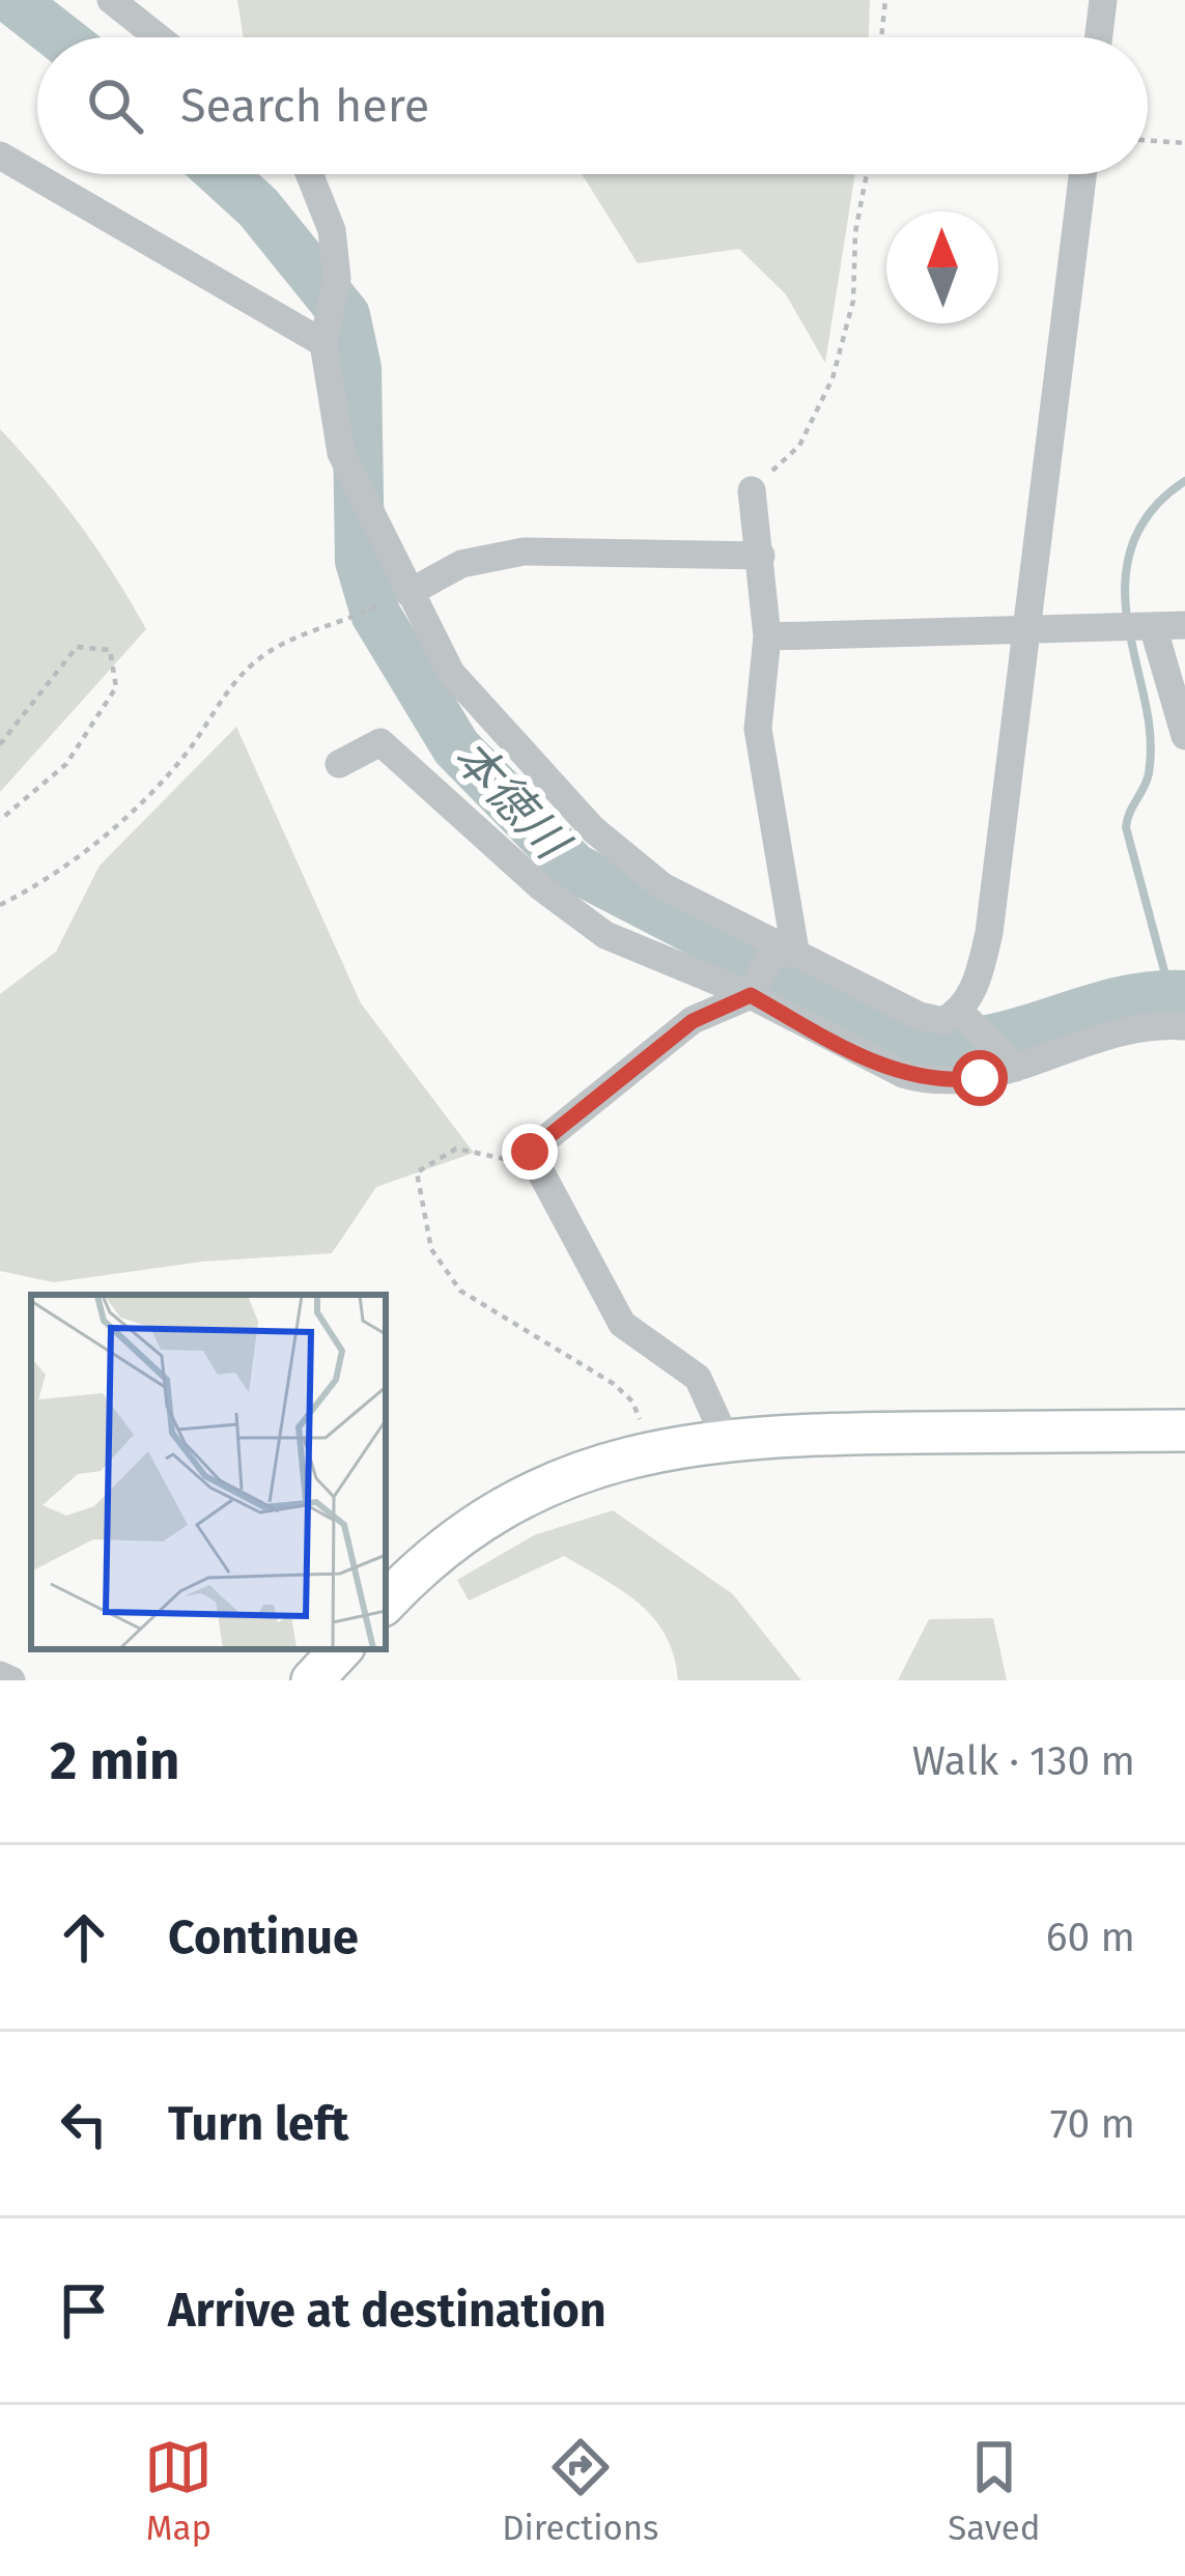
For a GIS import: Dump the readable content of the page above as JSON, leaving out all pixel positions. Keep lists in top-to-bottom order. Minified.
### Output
{"water":["本徳川"],"north":"top","page":{"search":"Search here","heading":["2 min","Walk · 130 m"],"list":[["Continue","60 m"],["Turn left","70 m"],"Arrive at destination"],"nav":["Map","Directions","Saved"]}}
